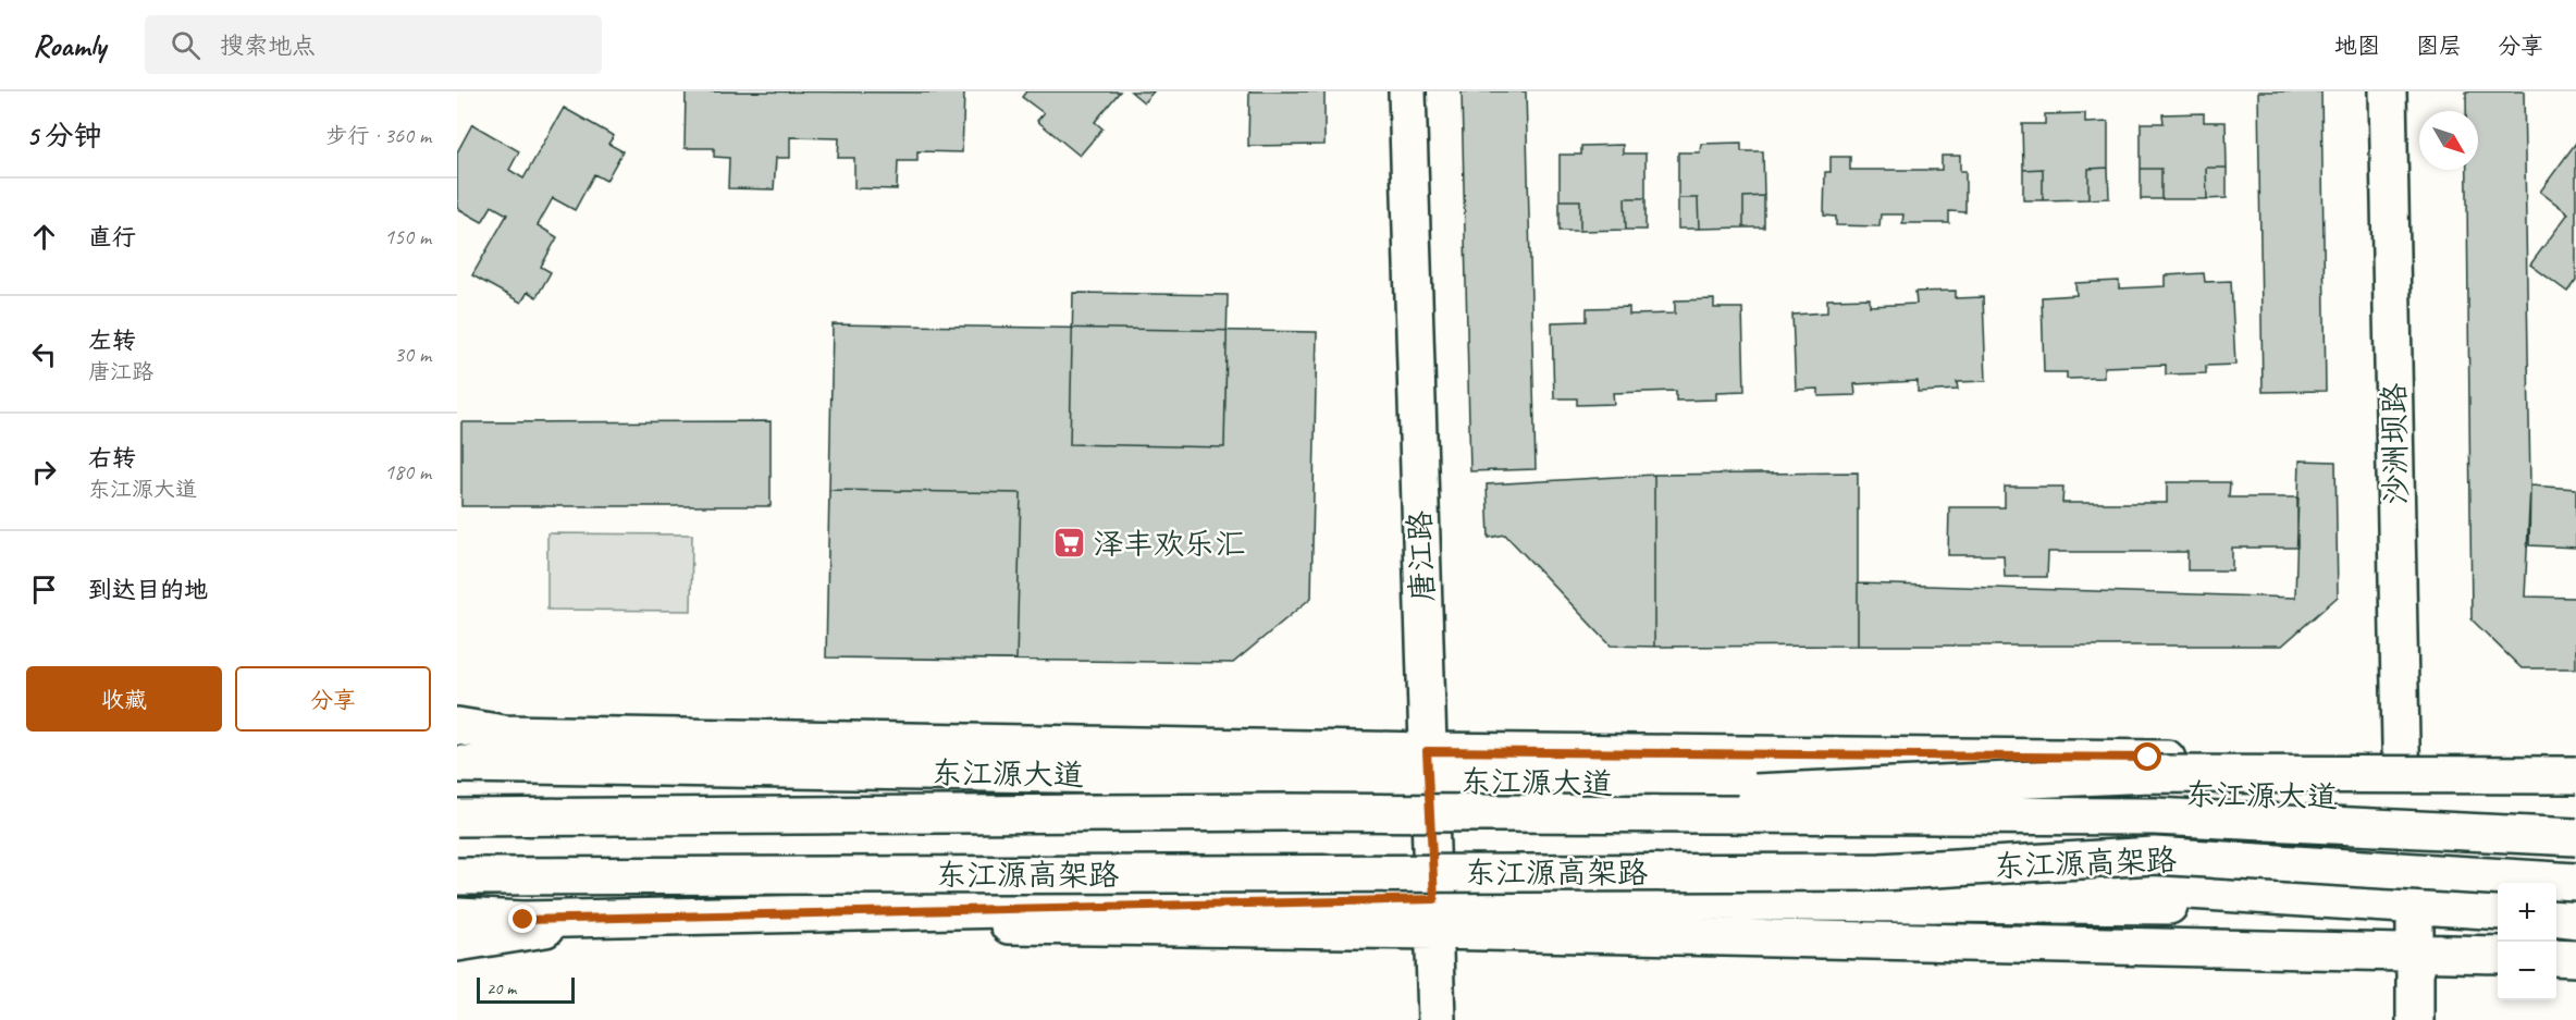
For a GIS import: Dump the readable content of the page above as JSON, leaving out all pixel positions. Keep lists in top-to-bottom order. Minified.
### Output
{"streets":{"main road":["沙洲坝路","唐江路","东江源大道","东江源高架路"]},"crossings":[["沙洲坝路","东江源大道"],["唐江路","东江源大道"]],"places":{"supermarket":["泽丰欢乐汇"]},"scale_bar":"20 m","north":"bottom right","page":{"header":"Roamly","search":"搜索地点","nav":["地图","图层","分享"],"heading":["5 分钟","步行 · 360 m"],"list":[["直行","150 m"],["左转","唐江路","30 m"],["右转","东江源大道","180 m"],"到达目的地"],"buttons":["收藏","分享"],"map_buttons":["+","−"],"scale":"20 m"}}
